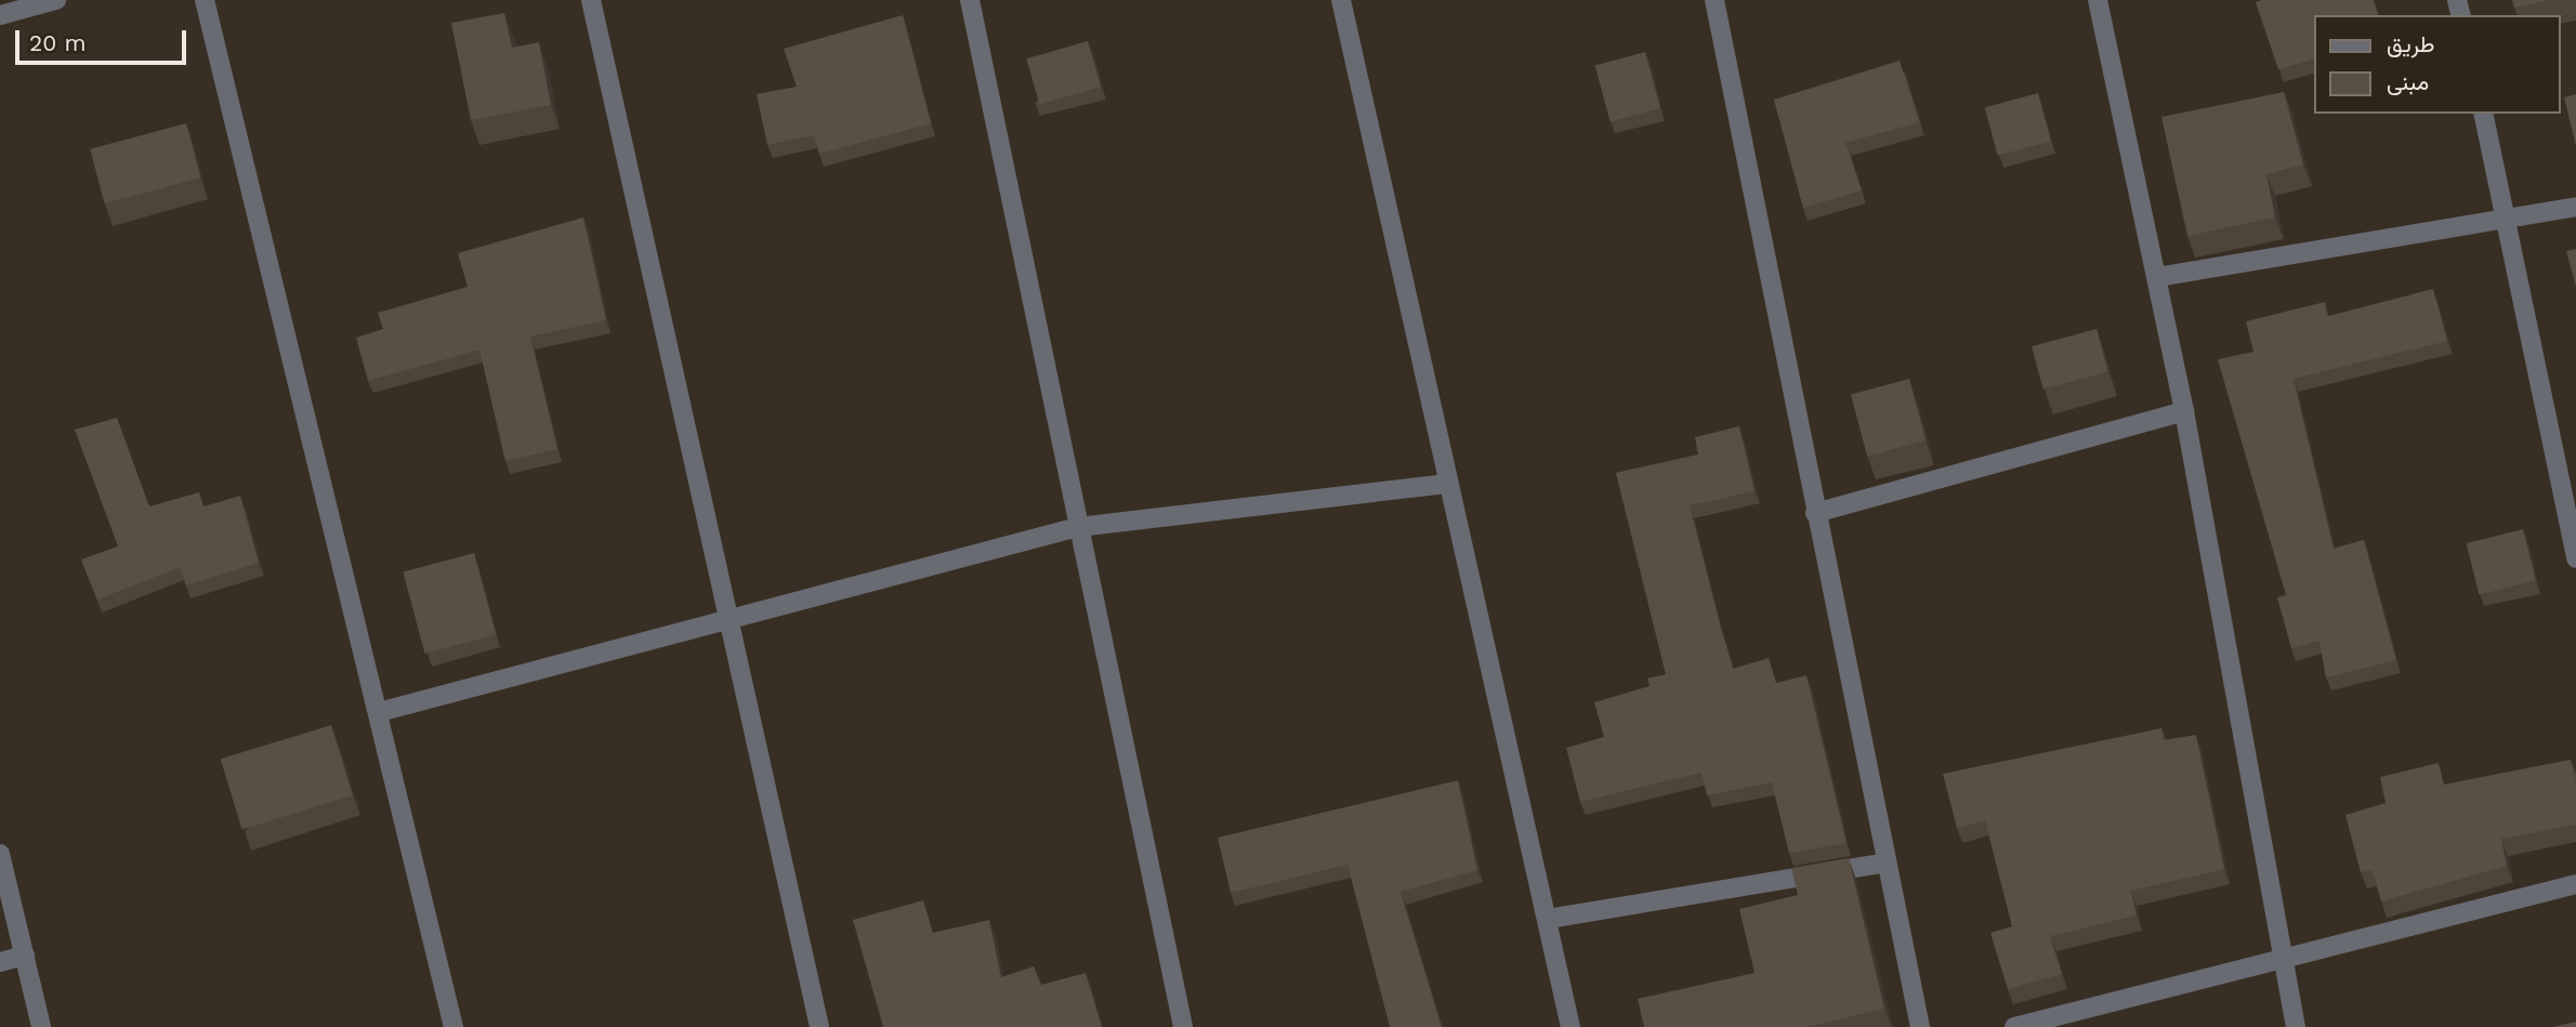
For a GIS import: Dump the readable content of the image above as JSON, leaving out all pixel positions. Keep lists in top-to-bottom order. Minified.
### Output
{"legend":["طريق","مبنى"],"scale_bar":"20 m"}
